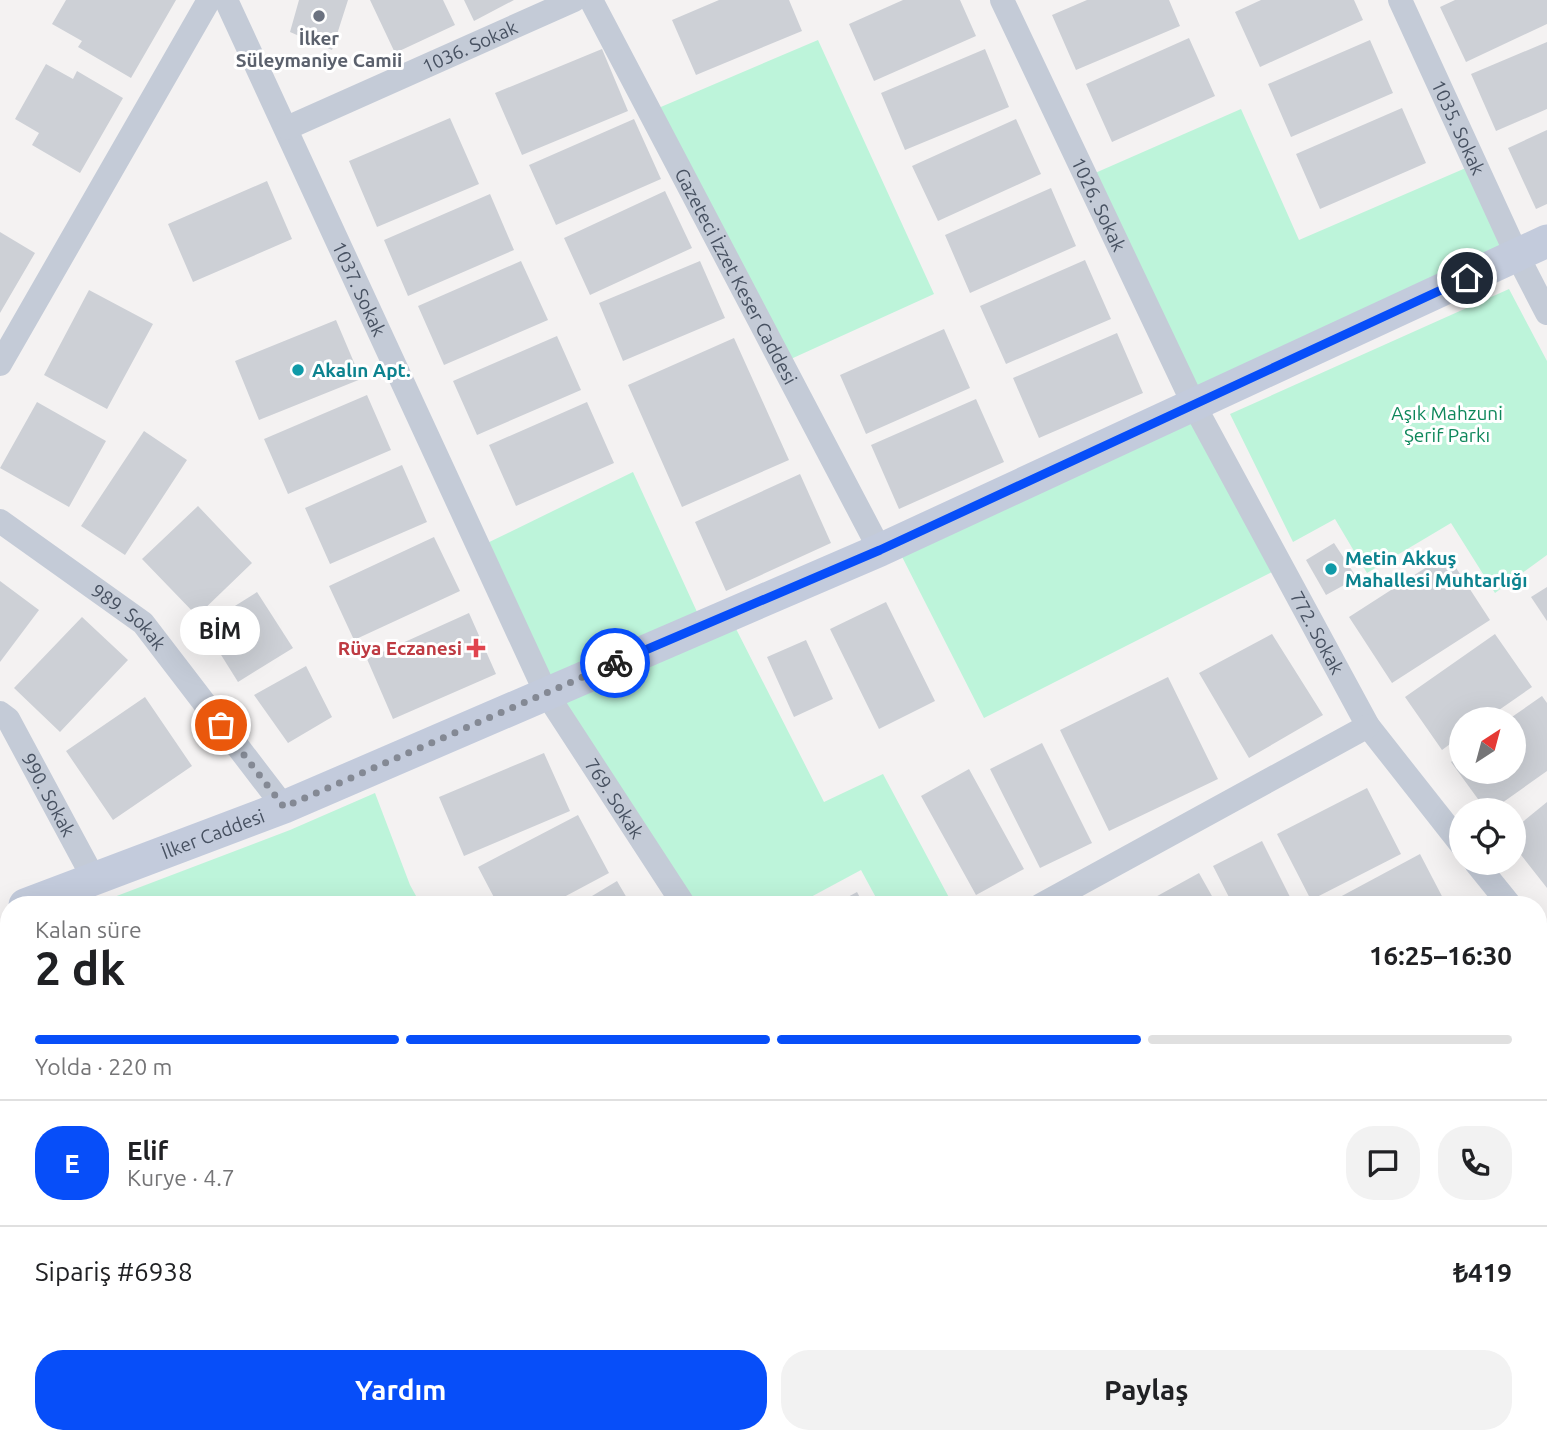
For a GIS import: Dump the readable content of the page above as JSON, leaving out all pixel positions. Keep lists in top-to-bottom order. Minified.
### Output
{"streets":{"main road":["İlker Caddesi"],"street":["1036. Sokak","1035. Sokak","1026. Sokak","Gazeteci İzzet Keser Caddesi","1037. Sokak","989. Sokak","772. Sokak","990. Sokak","769. Sokak"]},"crossings":[["1036. Sokak","1037. Sokak"],["1035. Sokak","İlker Caddesi"],["1026. Sokak","772. Sokak"],["1026. Sokak","İlker Caddesi"],["Gazeteci İzzet Keser Caddesi","İlker Caddesi"],["1037. Sokak","769. Sokak"],["1037. Sokak","İlker Caddesi"],["989. Sokak","İlker Caddesi"],["772. Sokak","İlker Caddesi"],["990. Sokak","İlker Caddesi"],["769. Sokak","İlker Caddesi"]],"parks":["Aşık Mahzuni Şerif Parkı"],"places":{"other":["İlker Süleymaniye Camii","Akalın Apt.","Metin Akkuş Mahallesi Muhtarlığı","BİM"],"health":["Rüya Eczanesi"]},"north":"top right","page":{"bubble":"BİM","heading":["2 dk","Kalan süre","16:25–16:30"],"panel":["Elif","Kurye · 4.7","Sipariş #6938","₺419"],"bar":"Yolda · 220 m","round":"E","buttons":["Yardım","Paylaş"]}}
